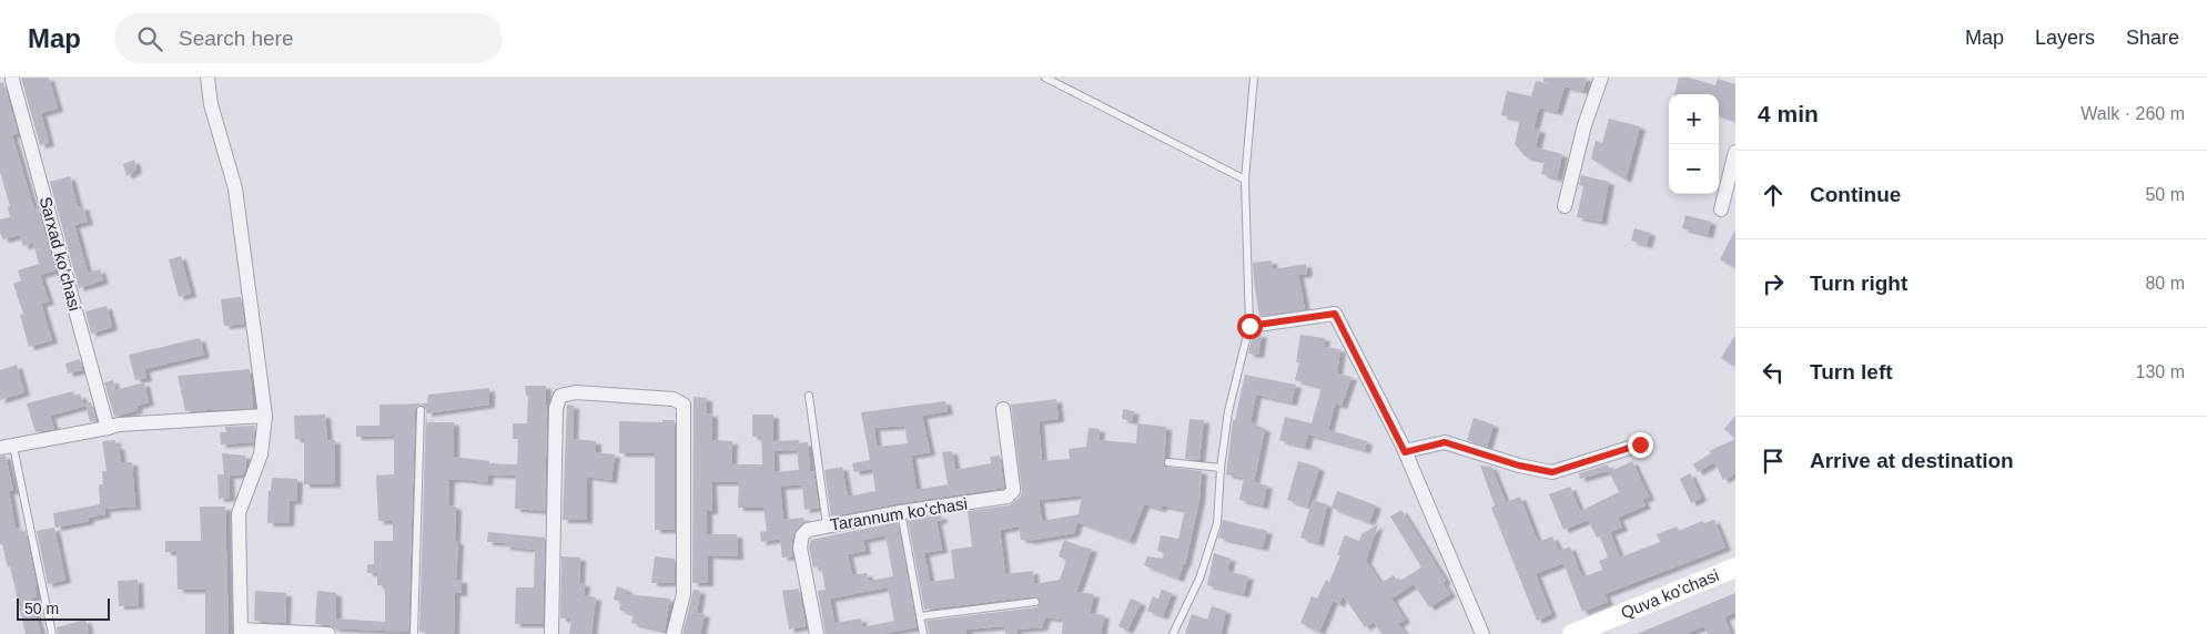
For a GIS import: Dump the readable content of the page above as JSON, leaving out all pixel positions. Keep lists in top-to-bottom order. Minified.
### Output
{"streets":{"main road":["Quva ko'chasi"],"street":["Sarxad koʻchasi","Tarannum koʻchasi"]},"scale_bar":"50 m","page":{"header":"Map","search":"Search here","nav":["Map","Layers","Share"],"heading":["4 min","Walk · 260 m"],"map_buttons":["+","−"],"list":[["Continue","50 m"],["Turn right","80 m"],["Turn left","130 m"],"Arrive at destination"],"scale":"50 m"}}
